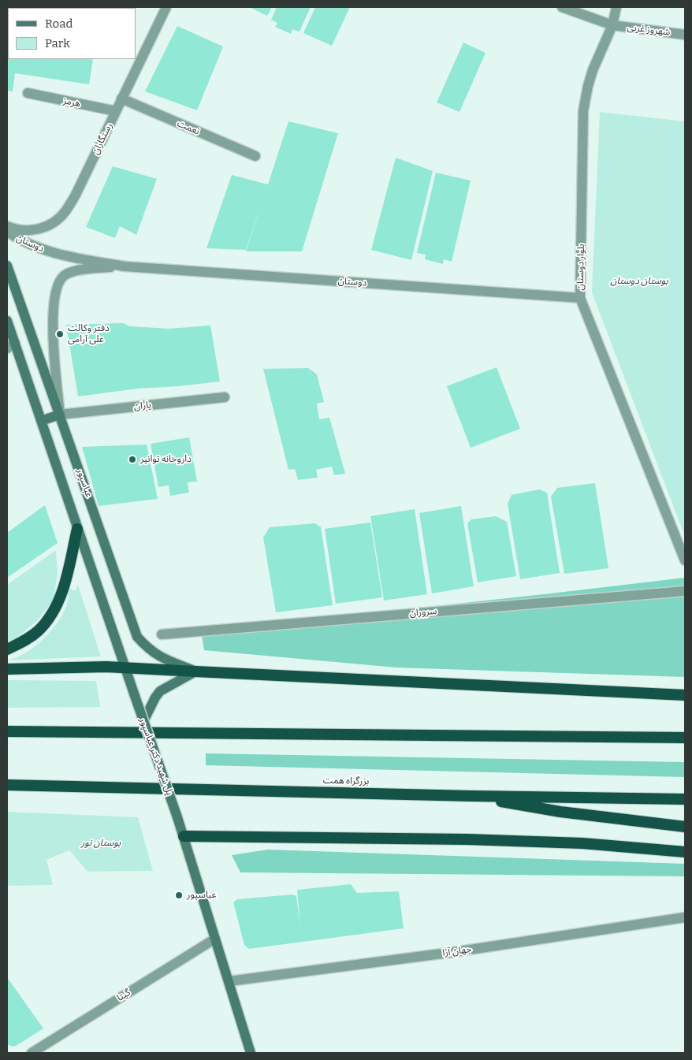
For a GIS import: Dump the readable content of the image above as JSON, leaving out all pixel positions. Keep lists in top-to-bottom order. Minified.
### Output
{"streets":{"highway":["بزرگراه همت"],"main road":["عباسپور","پل شهید دکتر عباسپور"],"street":["شهروز غربی","هرمز","نعمت","رستگاران","دوستان","بلوار دوستان","یاران","سروران","جهان آرا","گیتا"]},"crossings":[["شهروز غربی","بلوار دوستان"],["هرمز","رستگاران"],["نعمت","رستگاران"],["دوستان","بلوار دوستان"],["دوستان","یاران"],["دوستان","عباسپور"],["یاران","عباسپور"]],"parks":["بوستان دوستان","بوستان نور"],"places":["دفتر وکالت علی آرامی","داروخانه توانیر","عباسپور"],"legend":["Road","Park"]}
